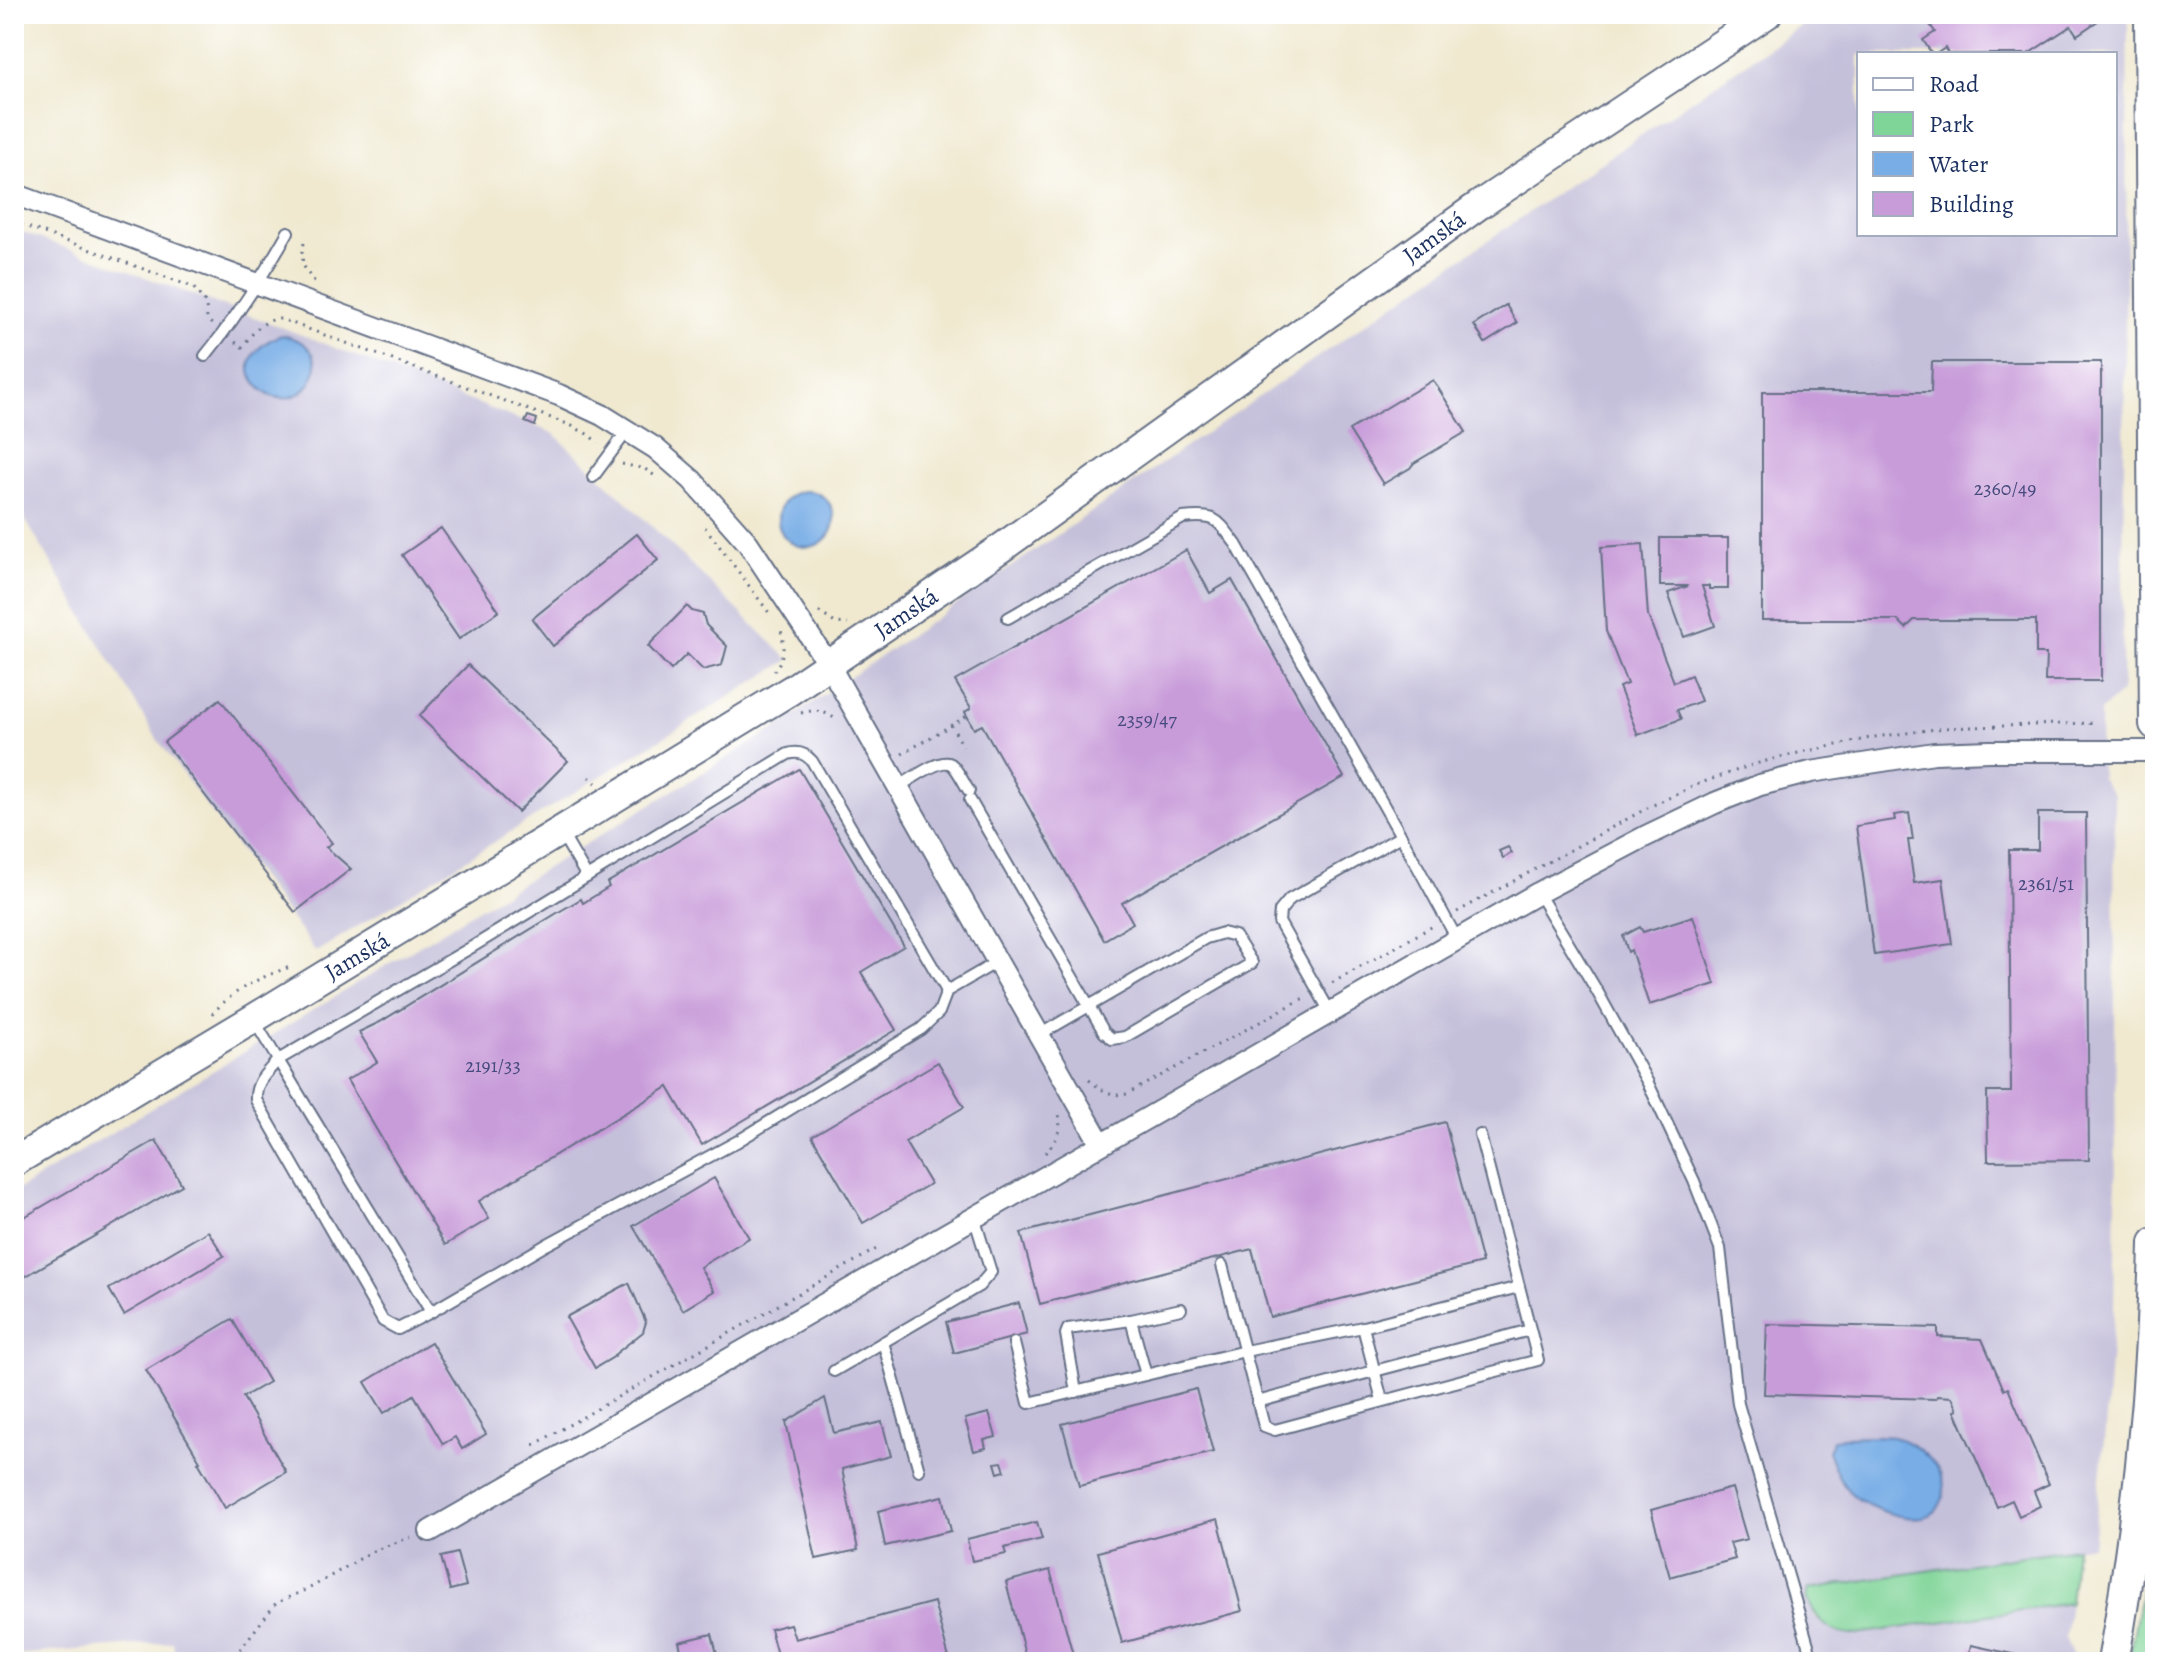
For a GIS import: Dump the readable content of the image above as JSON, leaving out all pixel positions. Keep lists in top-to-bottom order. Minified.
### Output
{"streets":{"street":["Jamská"]},"house_numbers":["2360/49","2359/47","2361/51","2191/33"],"legend":["Road","Park","Water","Building"]}
